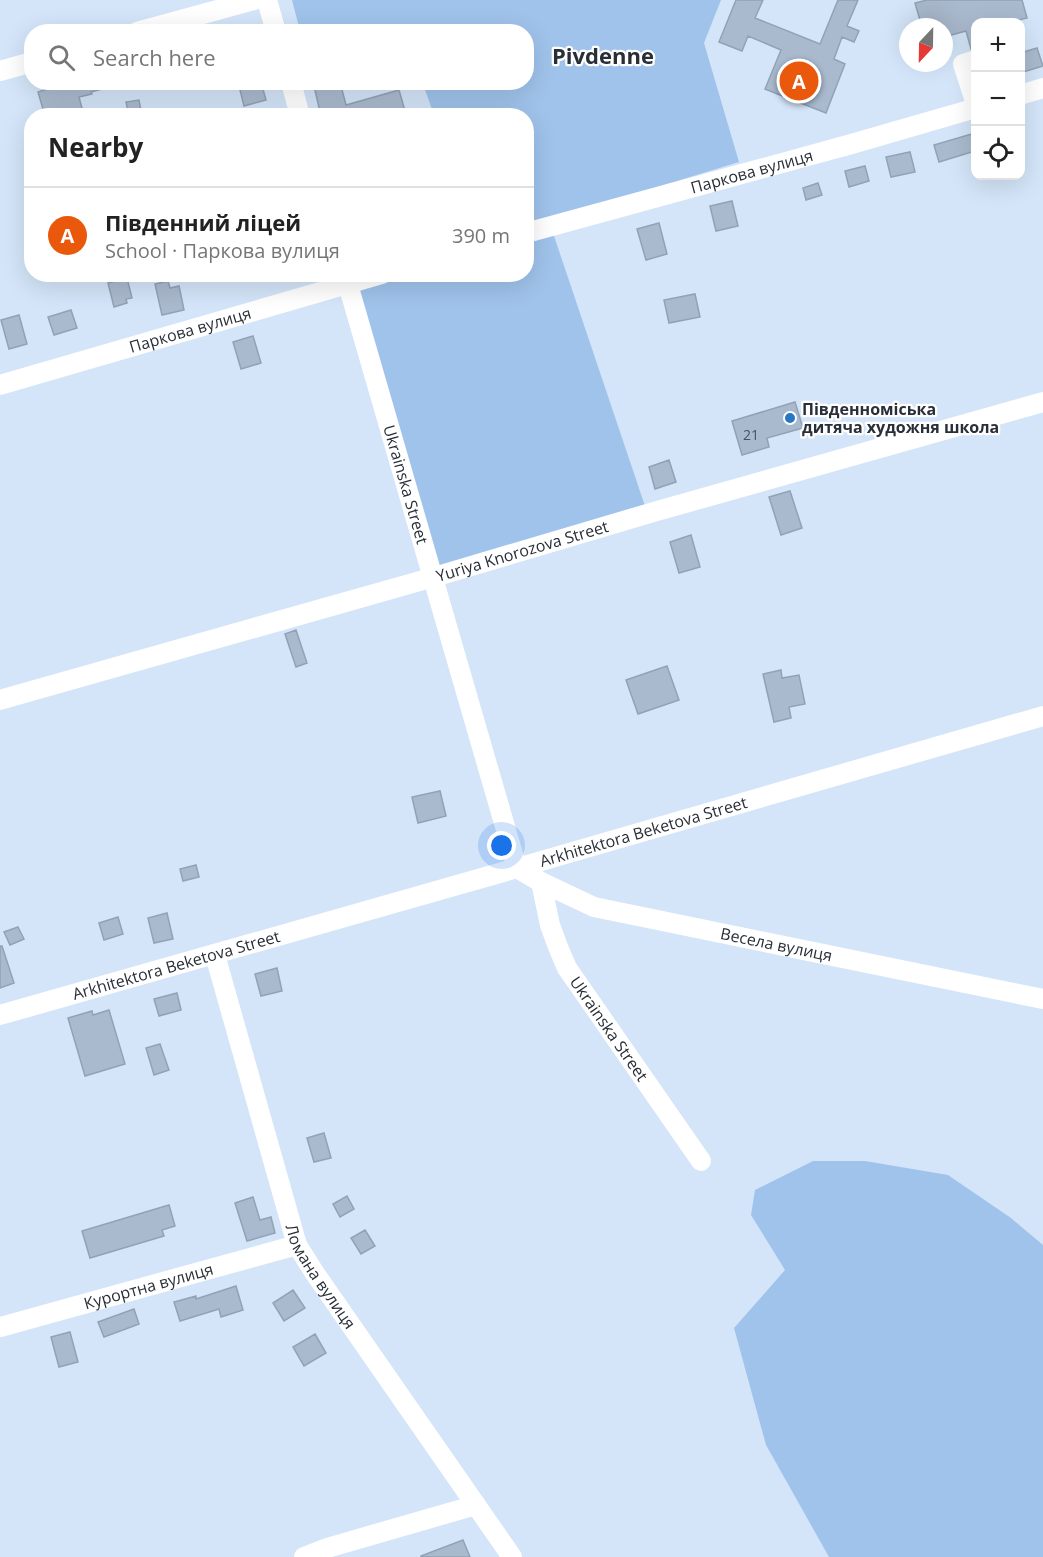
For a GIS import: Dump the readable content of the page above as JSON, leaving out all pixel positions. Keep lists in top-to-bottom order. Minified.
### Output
{"streets":{"street":["Паркова вулиця","Ukrainska Street","Yuriya Knorozova Street","Arkhitektora Beketova Street","Весела вулиця","Ломана вулиця","Курортна вулиця"]},"crossings":[["Ukrainska Street","Yuriya Knorozova Street"],["Ukrainska Street","Arkhitektora Beketova Street"],["Ukrainska Street","Весела вулиця"],["Arkhitektora Beketova Street","Весела вулиця"],["Arkhitektora Beketova Street","Ломана вулиця"],["Ломана вулиця","Курортна вулиця"]],"districts":["Pivdenne"],"places":["Південноміська дитяча художня школа"],"house_numbers":["21"],"north":"bottom","page":{"map_buttons":["+","−"],"search":"Search here","pins":"A","heading":"Nearby","list":[{"mark":"A","name":"Південний ліцей","note":"School · Паркова вулиця","value":"390 m"}]}}
